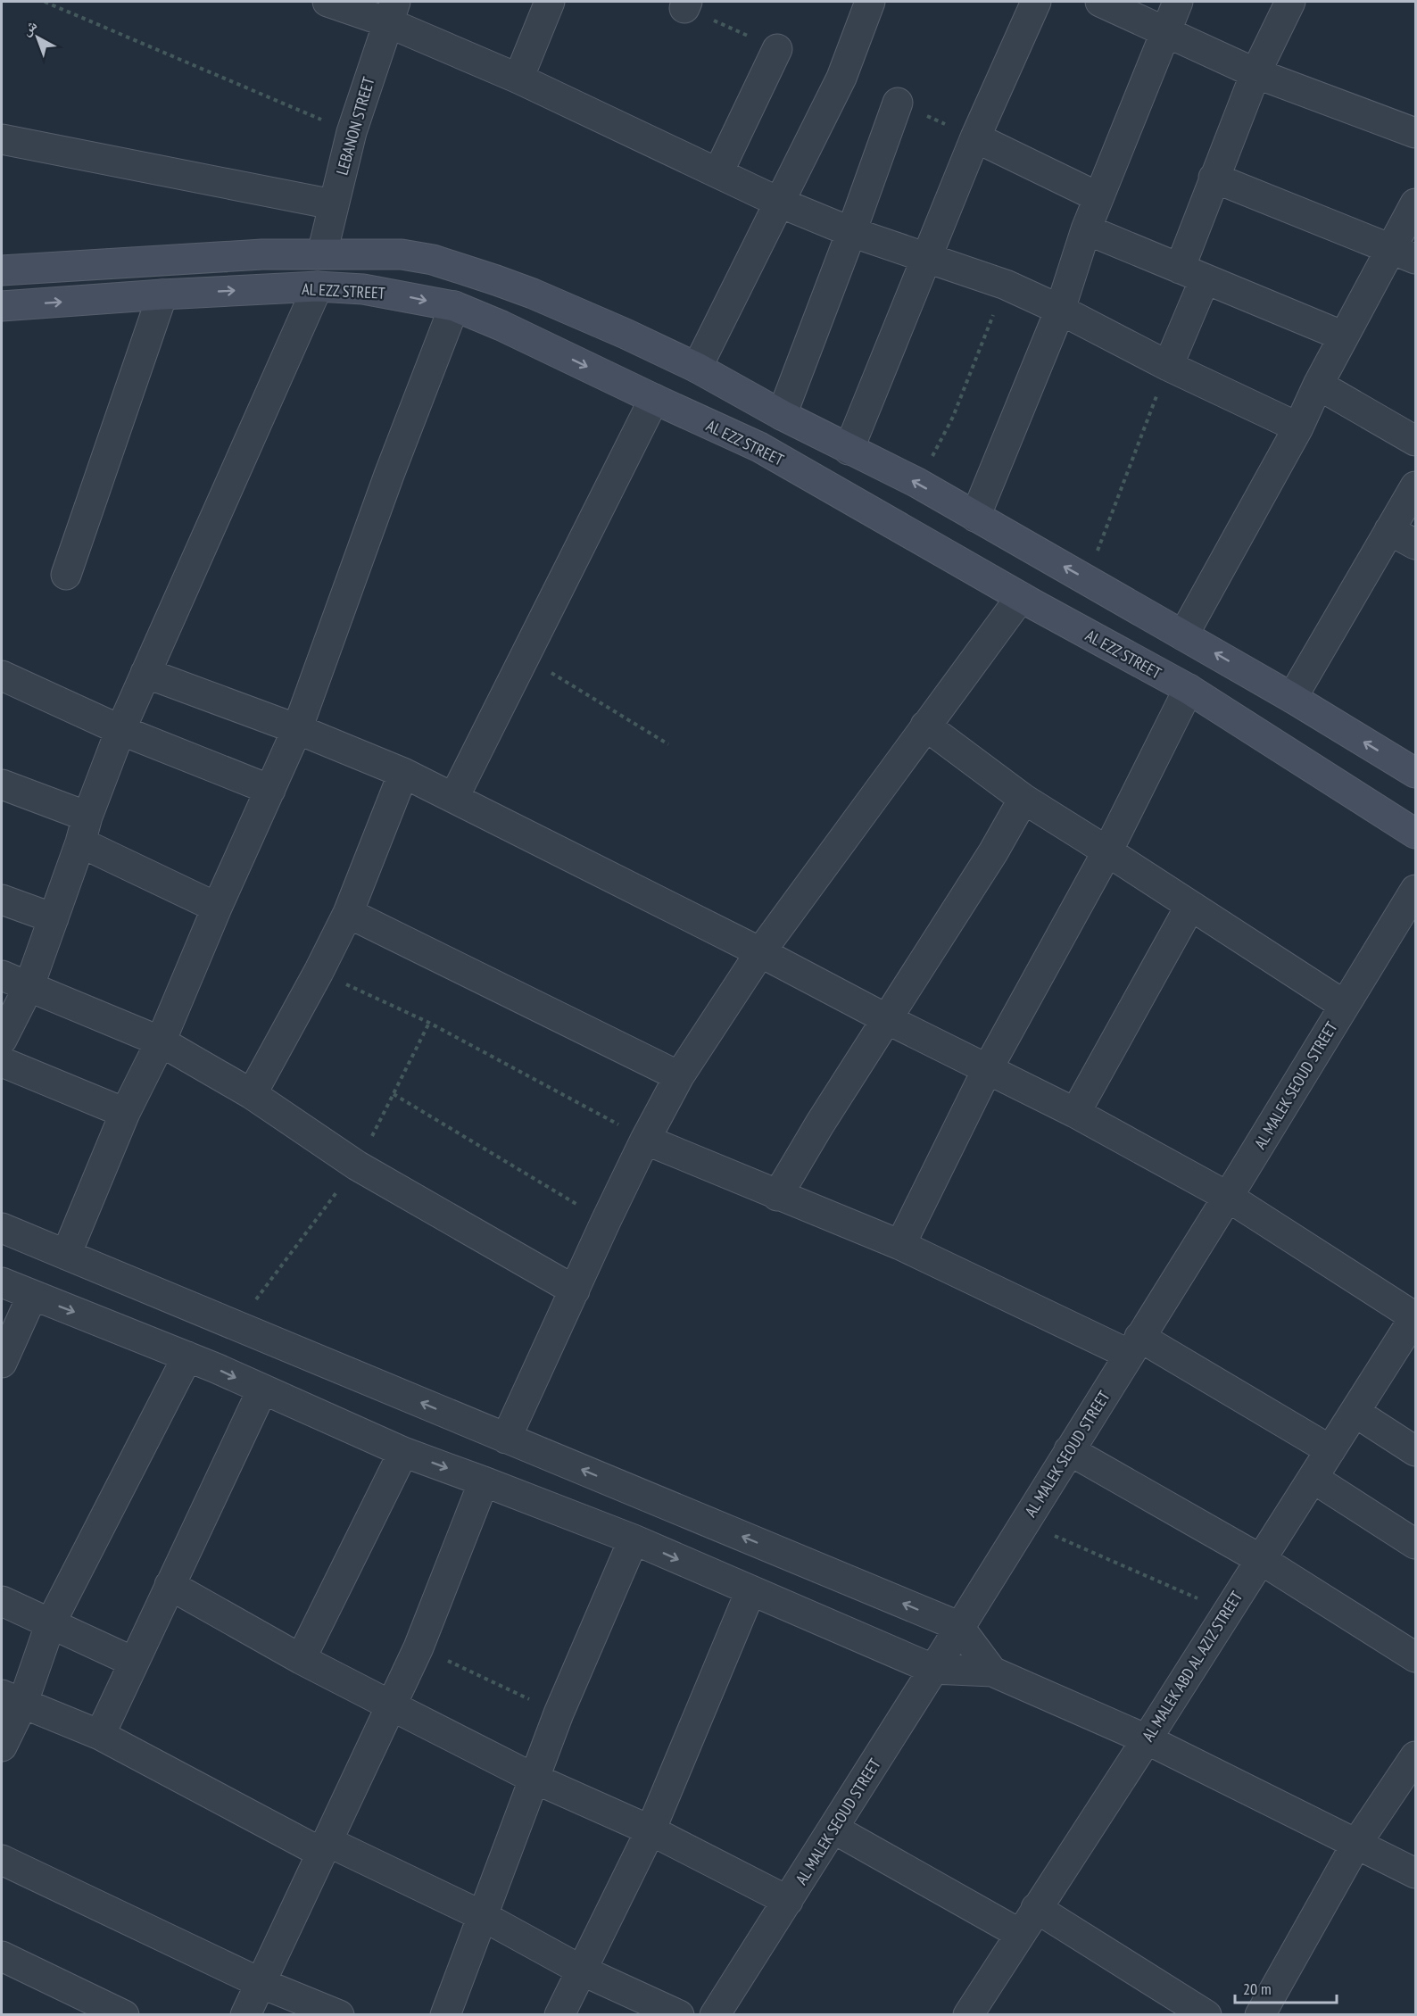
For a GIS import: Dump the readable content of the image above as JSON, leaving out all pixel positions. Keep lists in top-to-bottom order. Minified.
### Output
{"streets":{"main road":["AL EZZ STREET"],"street":["LEBANON STREET","AL MALEK SEOUD STREET","AL MALEK ABD AL AZIZ STREET"]},"scale_bar":"20 m","north":"top left"}
